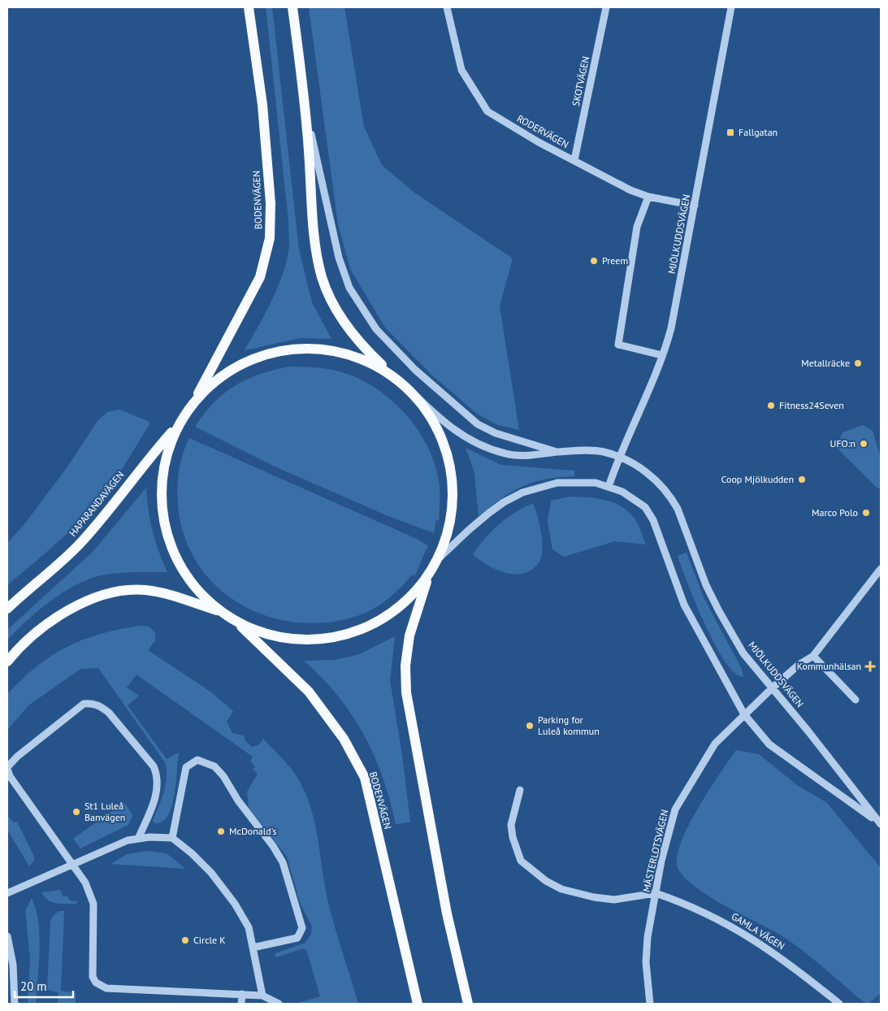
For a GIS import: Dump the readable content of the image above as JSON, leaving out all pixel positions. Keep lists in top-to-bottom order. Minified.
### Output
{"streets":{"main road":["BODENVÄGEN","HAPARANDAVÄGEN"],"street":["SKOTVÄGEN","RODERVÄGEN","MJÖLKUDDSVÄGEN","MÄSTERLOTSVÄGEN","GAMLA VÄGEN"]},"crossings":[["SKOTVÄGEN","RODERVÄGEN"],["RODERVÄGEN","MJÖLKUDDSVÄGEN"],["MJÖLKUDDSVÄGEN","MÄSTERLOTSVÄGEN"],["MÄSTERLOTSVÄGEN","GAMLA VÄGEN"]],"places":{"transit":["Fallgatan"],"other":["Preem","Metallräcke","Fitness24Seven","UFO:n","Coop Mjölkudden","Marco Polo","Parking for Luleå kommun","St1 Luleå Banvägen","McDonald's","Circle K"],"health":["Kommunhälsan"]},"scale_bar":"20 m"}
